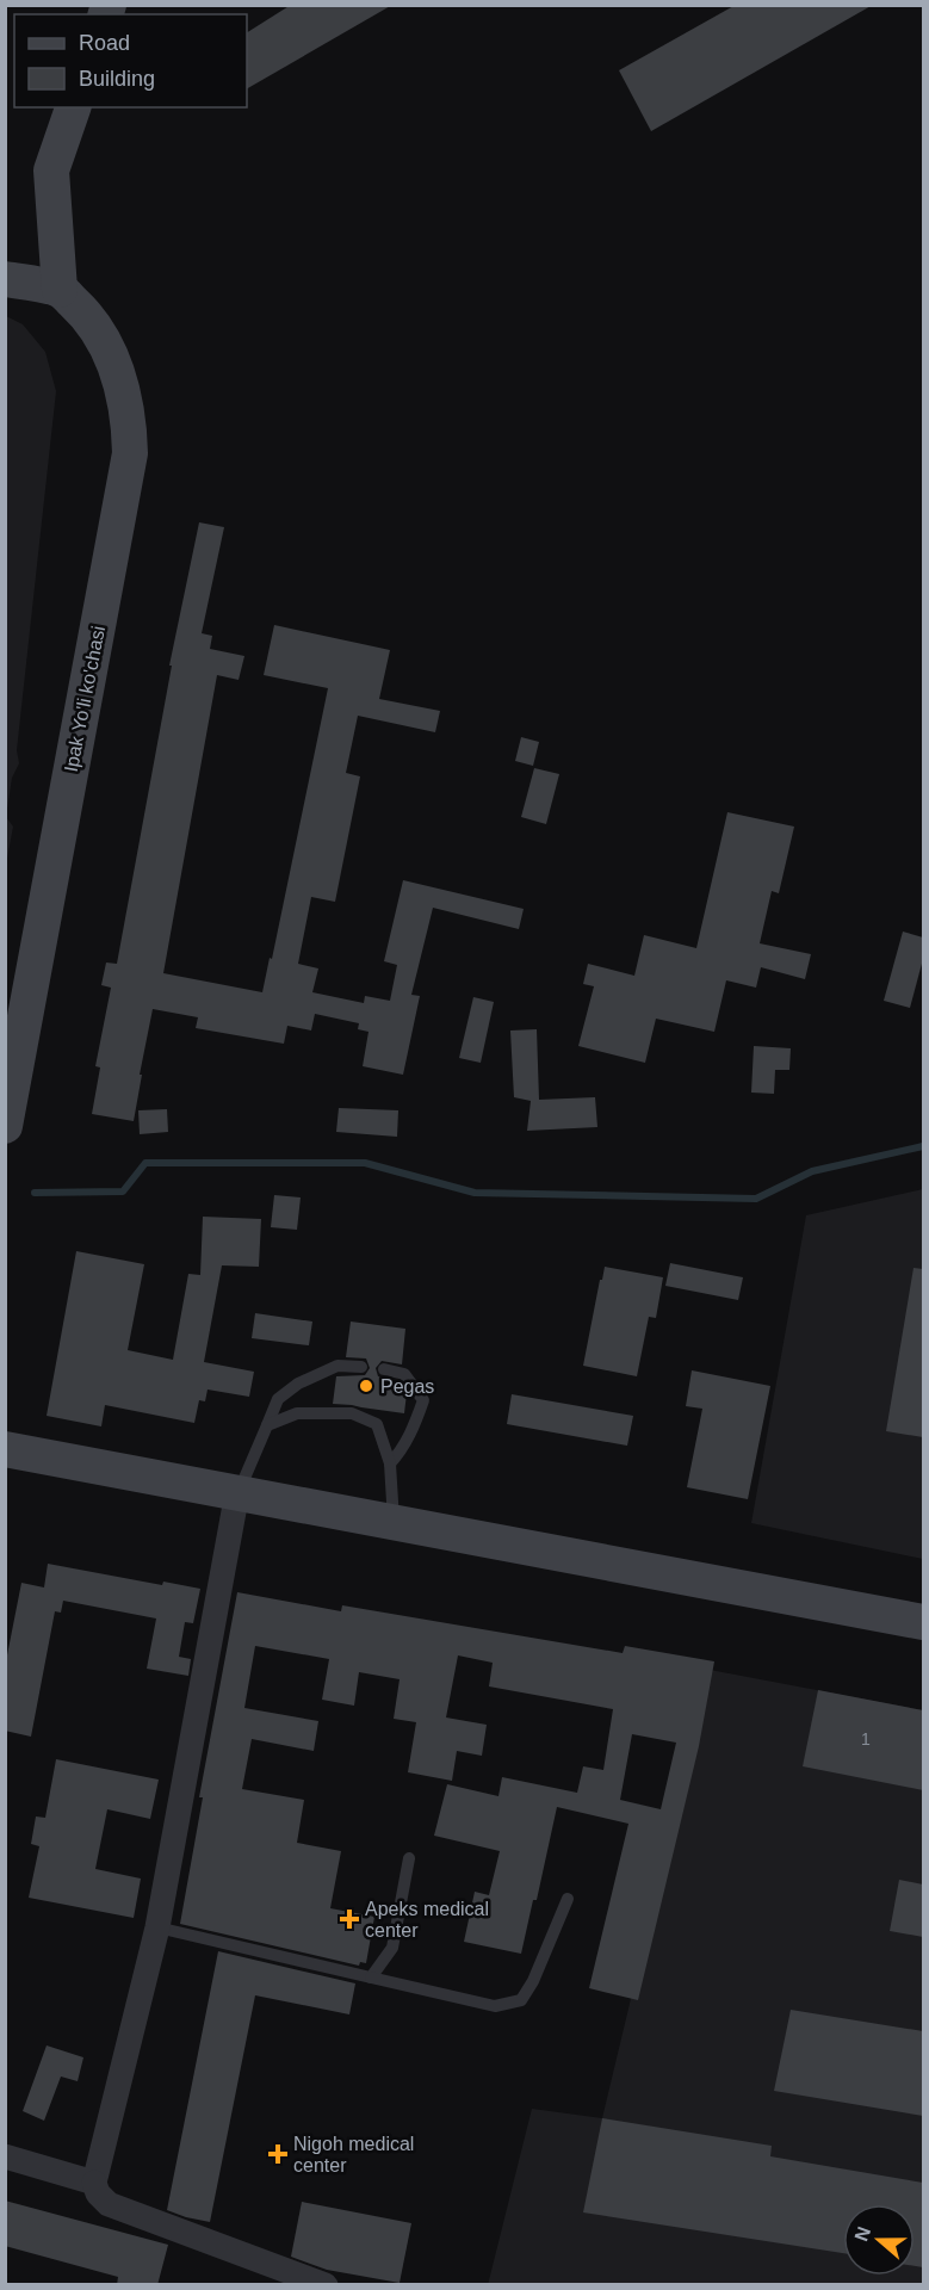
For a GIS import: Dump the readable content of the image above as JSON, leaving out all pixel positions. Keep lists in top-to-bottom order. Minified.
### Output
{"streets":{"main road":["Ipak Yo'li ko'chasi"]},"places":{"other":["Pegas"],"health":["Apeks medical center","Nigoh medical center"]},"house_numbers":["1"],"legend":["Road","Building"],"north":"left"}
